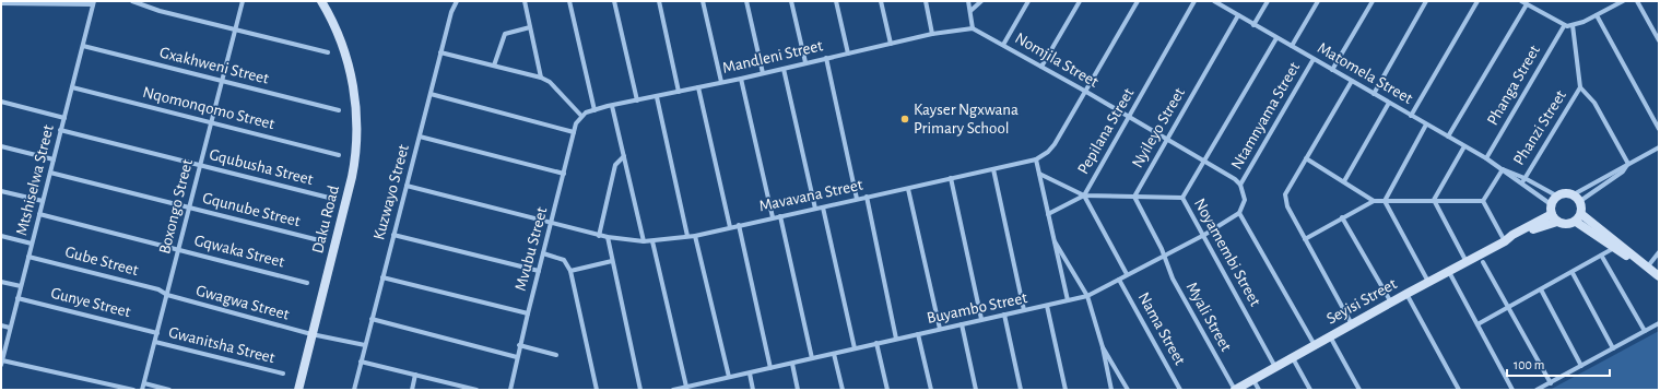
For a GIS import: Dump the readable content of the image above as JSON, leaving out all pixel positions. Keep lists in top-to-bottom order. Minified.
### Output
{"streets":{"street":["Mandleni Street","Nomjila Street","Gxakhweni Street","Matomela Street","Phanga Street","Nqomonqomo Street","Ntamnyama Street","Nyileyo Street","Phanzi Street","Pepilana Street","Gqubusha Street","Mtshiselwa Street","Kuzwayo Street","Mavavana Street","Boxongo Street","Gqunube Street","Daku Road","Mvubu Street","Gqwaka Street","Noyamembi Street","Gube Street","Seyisi Street","Gunye Street","Gwagwa Street","Buyambo Street","Myali Street","Nama Street","Gwanitsha Street"]},"crossings":[["Mandleni Street","Nomjila Street"],["Mandleni Street","Mvubu Street"],["Nomjila Street","Ntamnyama Street"],["Nomjila Street","Nyileyo Street"],["Nomjila Street","Pepilana Street"],["Nomjila Street","Mavavana Street"],["Nomjila Street","Noyamembi Street"],["Gxakhweni Street","Mtshiselwa Street"],["Gxakhweni Street","Boxongo Street"],["Matomela Street","Phanga Street"],["Matomela Street","Ntamnyama Street"],["Matomela Street","Nyileyo Street"],["Matomela Street","Phanzi Street"],["Matomela Street","Noyamembi Street"],["Matomela Street","Seyisi Street"],["Nqomonqomo Street","Mtshiselwa Street"],["Nqomonqomo Street","Boxongo Street"],["Pepilana Street","Buyambo Street"],["Gqubusha Street","Mtshiselwa Street"],["Gqubusha Street","Boxongo Street"],["Mtshiselwa Street","Gqunube Street"],["Mtshiselwa Street","Gqwaka Street"],["Mtshiselwa Street","Gube Street"],["Mtshiselwa Street","Gunye Street"],["Kuzwayo Street","Mavavana Street"],["Kuzwayo Street","Gwagwa Street"],["Mavavana Street","Mvubu Street"],["Boxongo Street","Gqunube Street"],["Boxongo Street","Gqwaka Street"],["Boxongo Street","Gube Street"],["Boxongo Street","Gunye Street"],["Boxongo Street","Gwagwa Street"],["Boxongo Street","Gwanitsha Street"],["Daku Road","Gwagwa Street"],["Noyamembi Street","Seyisi Street"],["Noyamembi Street","Buyambo Street"],["Gube Street","Gwagwa Street"],["Seyisi Street","Myali Street"],["Buyambo Street","Myali Street"],["Buyambo Street","Nama Street"]],"places":["Kayser Ngxwana Primary School"],"scale_bar":"100 m"}
